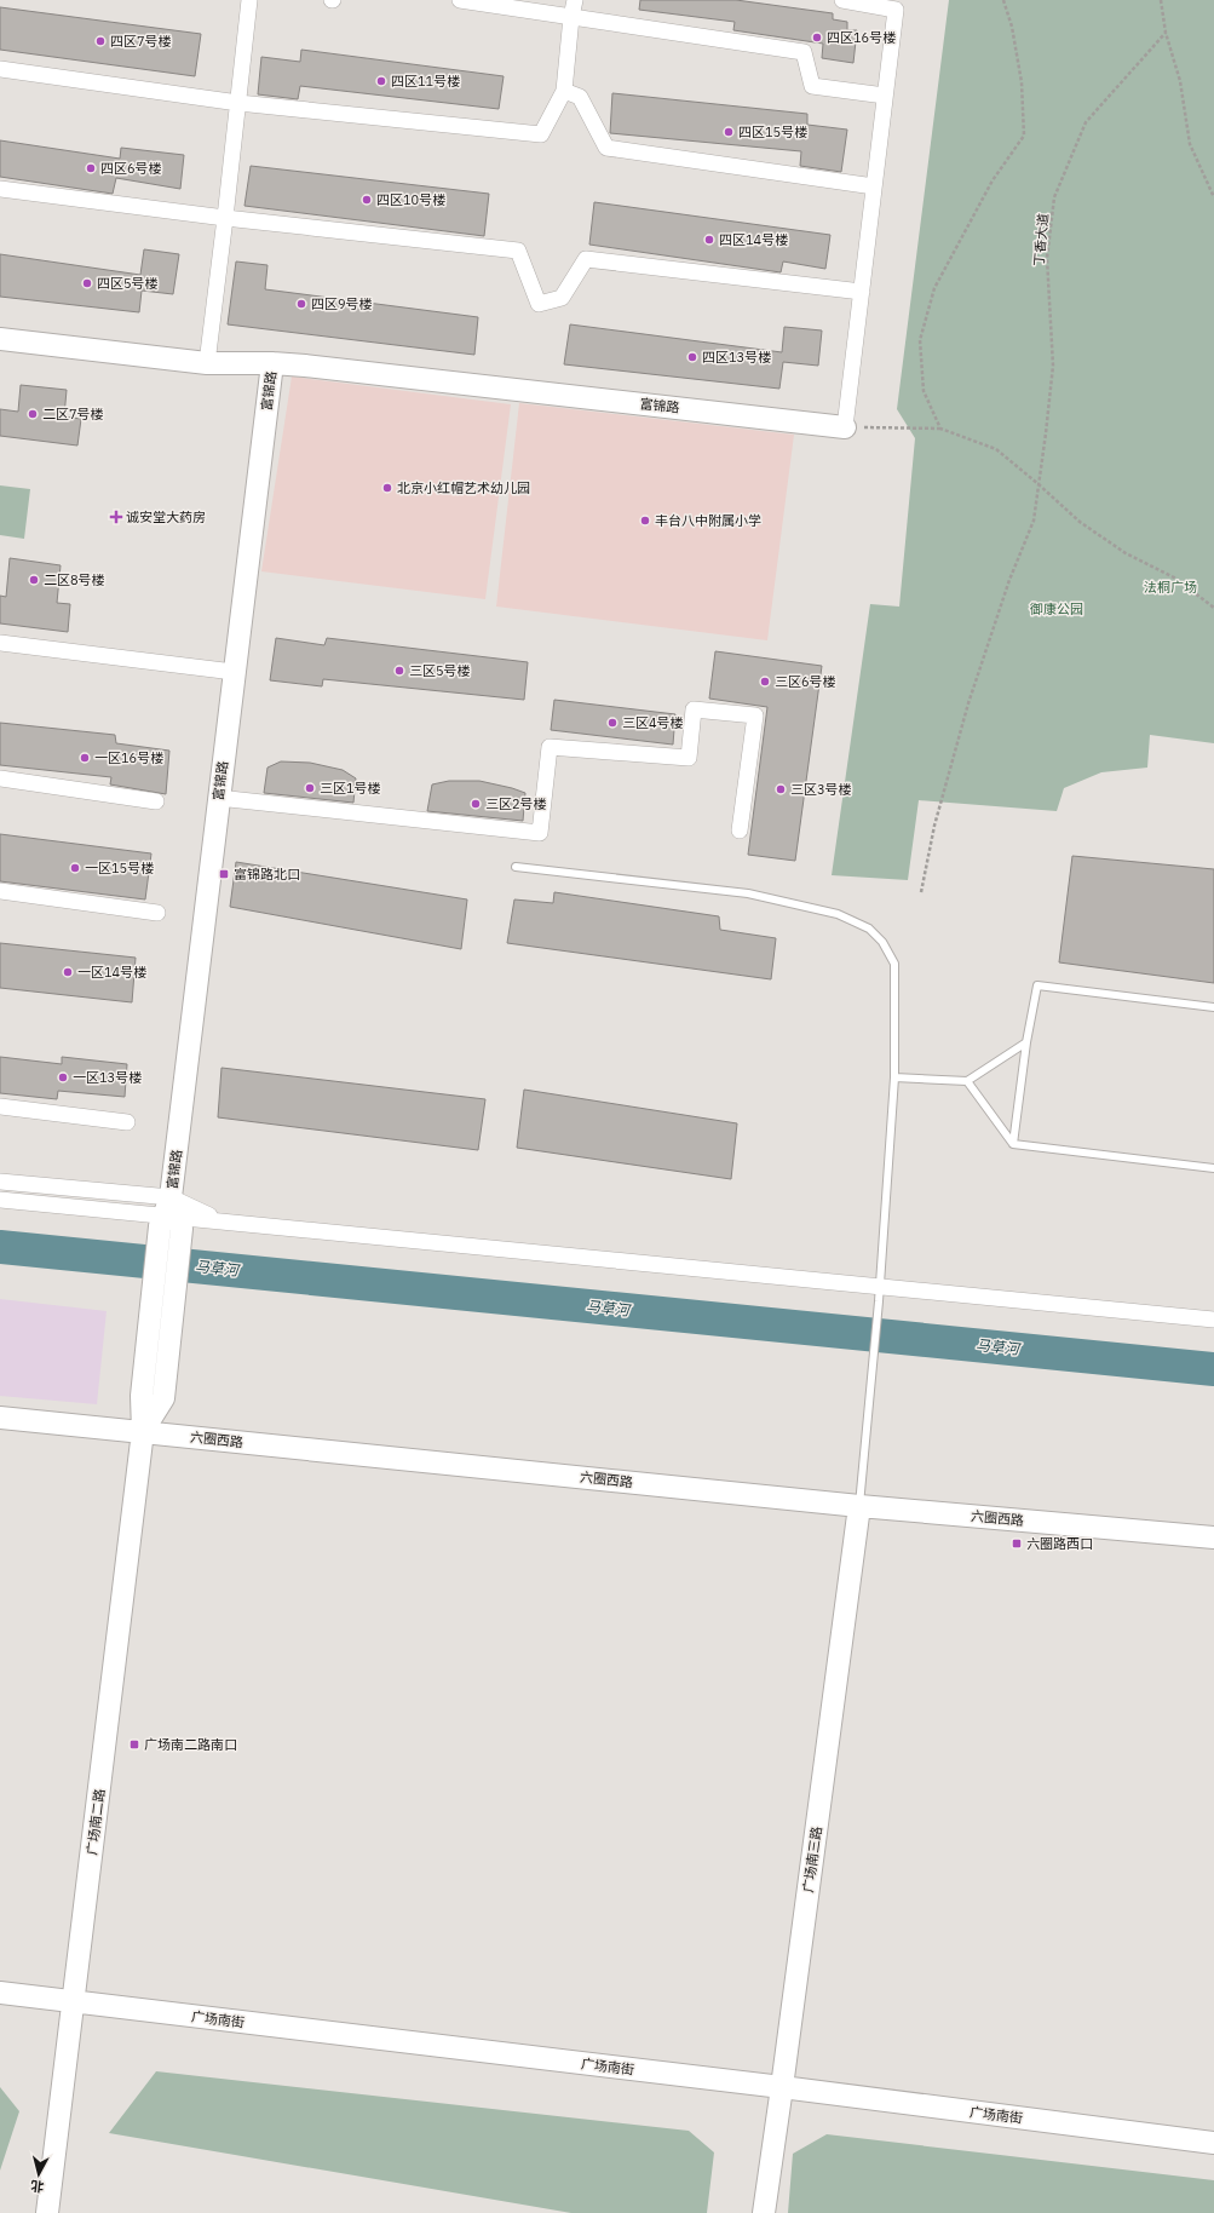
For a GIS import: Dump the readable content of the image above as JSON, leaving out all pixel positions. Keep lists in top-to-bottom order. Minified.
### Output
{"streets":{"street":["富锦路","六圈西路","广场南二路","广场南三路","广场南街"],"path":["丁香大道"]},"crossings":[["富锦路","六圈西路"],["富锦路","广场南二路"],["六圈西路","广场南二路"],["六圈西路","广场南三路"],["广场南二路","广场南街"],["广场南三路","广场南街"]],"water":["马草河"],"parks":["法桐广场","御康公园"],"places":{"other":["四区16号楼","四区7号楼","四区11号楼","四区15号楼","四区6号楼","四区10号楼","四区14号楼","四区5号楼","四区9号楼","四区13号楼","二区7号楼","北京小红帽艺术幼儿园","丰台八中附属小学","二区8号楼","三区5号楼","三区6号楼","三区4号楼","一区16号楼","三区1号楼","三区3号楼","三区2号楼","一区15号楼","一区14号楼","一区13号楼"],"health":["诚安堂大药房"],"transit":["富锦路北口","六圈路西口","广场南二路南口"]},"north":"bottom"}
